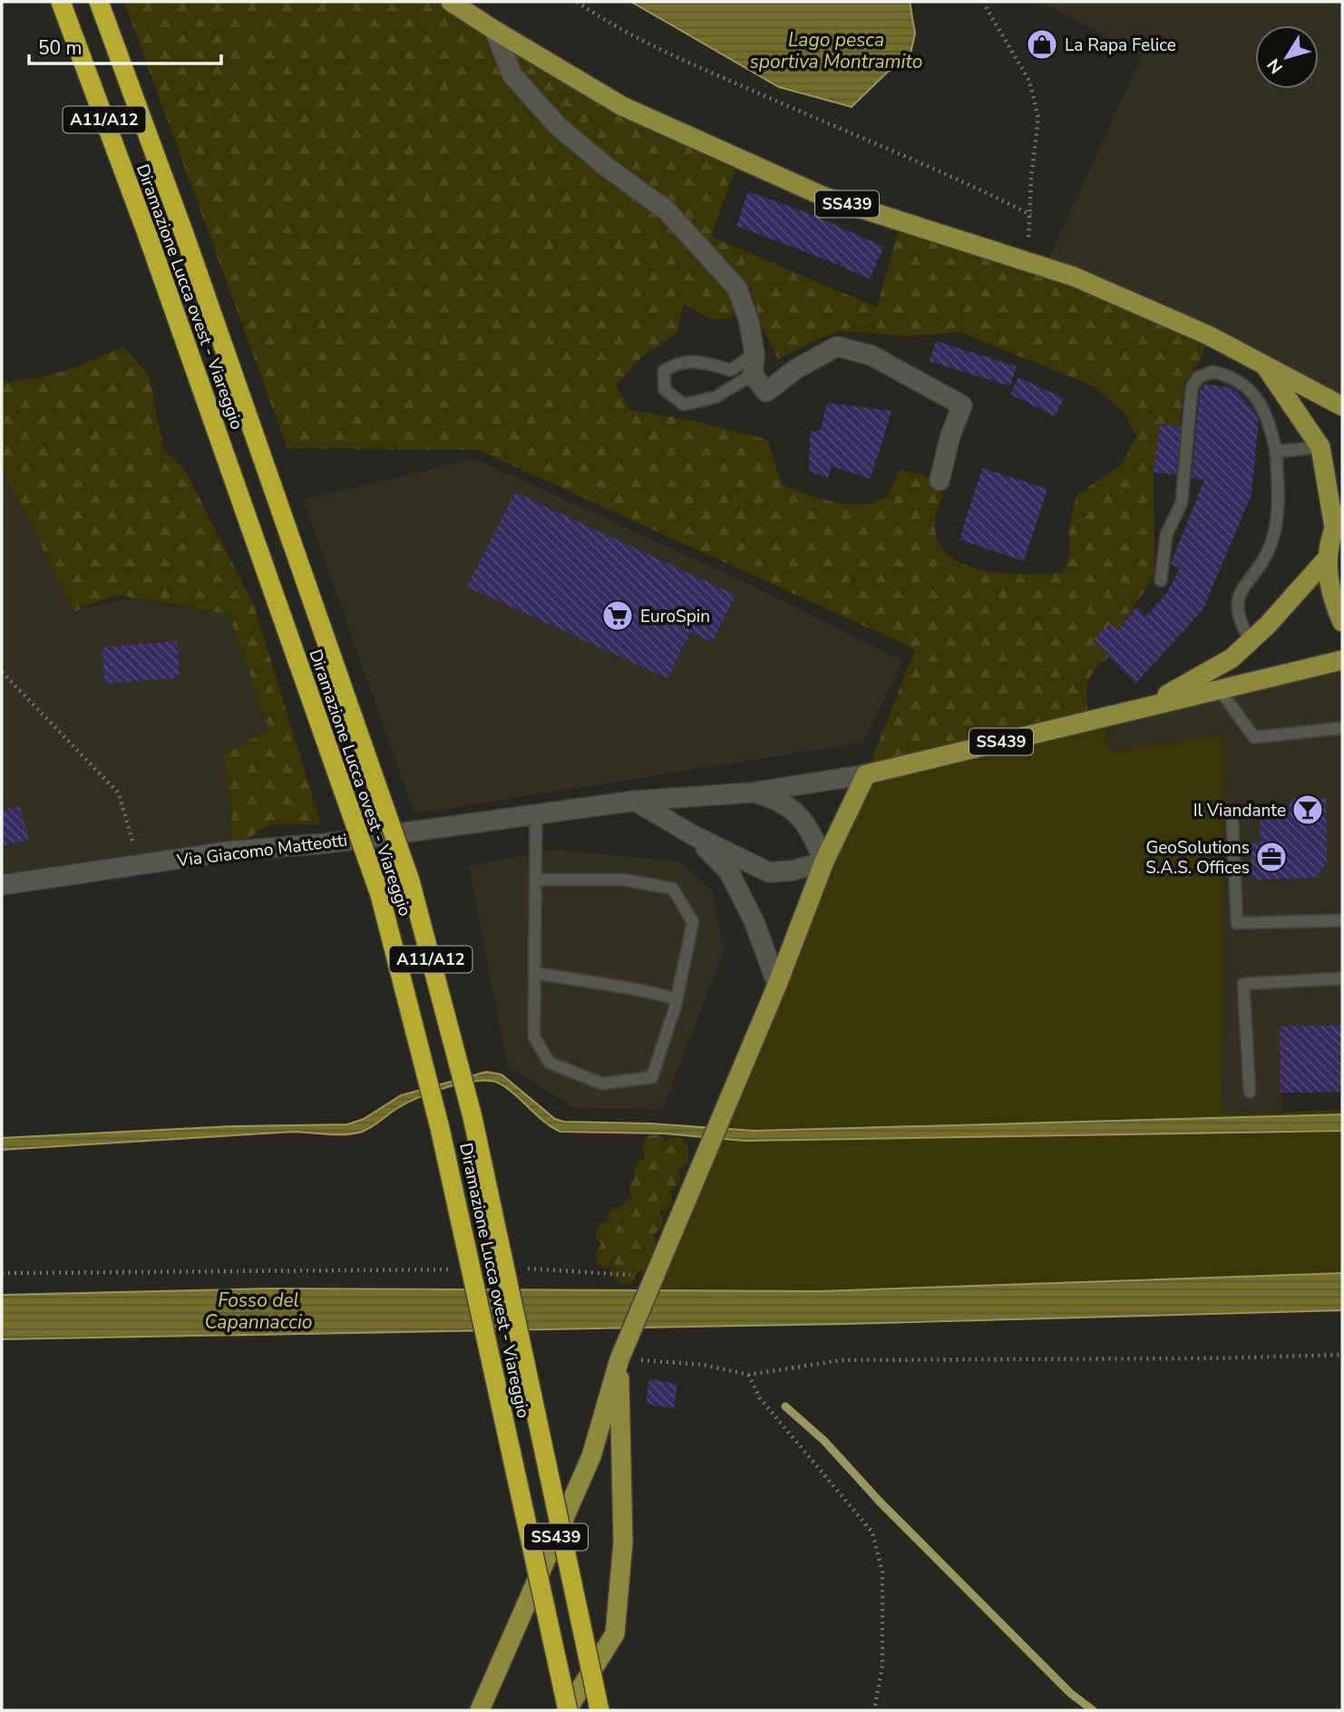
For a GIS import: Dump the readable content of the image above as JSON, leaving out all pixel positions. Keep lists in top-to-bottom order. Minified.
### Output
{"streets":{"highway":["A11/A12","Diramazione Lucca ovest - Viareggio"],"main road":["SS439","Via Giacomo Matteotti"]},"crossings":[["SS439","Diramazione Lucca ovest - Viareggio"],["SS439","Via Giacomo Matteotti"]],"water":["Lago pesca sportiva Montramito","Fosso del Capannaccio"],"places":{"shop":["La Rapa Felice"],"supermarket":["EuroSpin"],"bar":["Il Viandante"],"office":["GeoSolutions S.A.S. Offices"]},"scale_bar":"50 m","north":"bottom left"}
